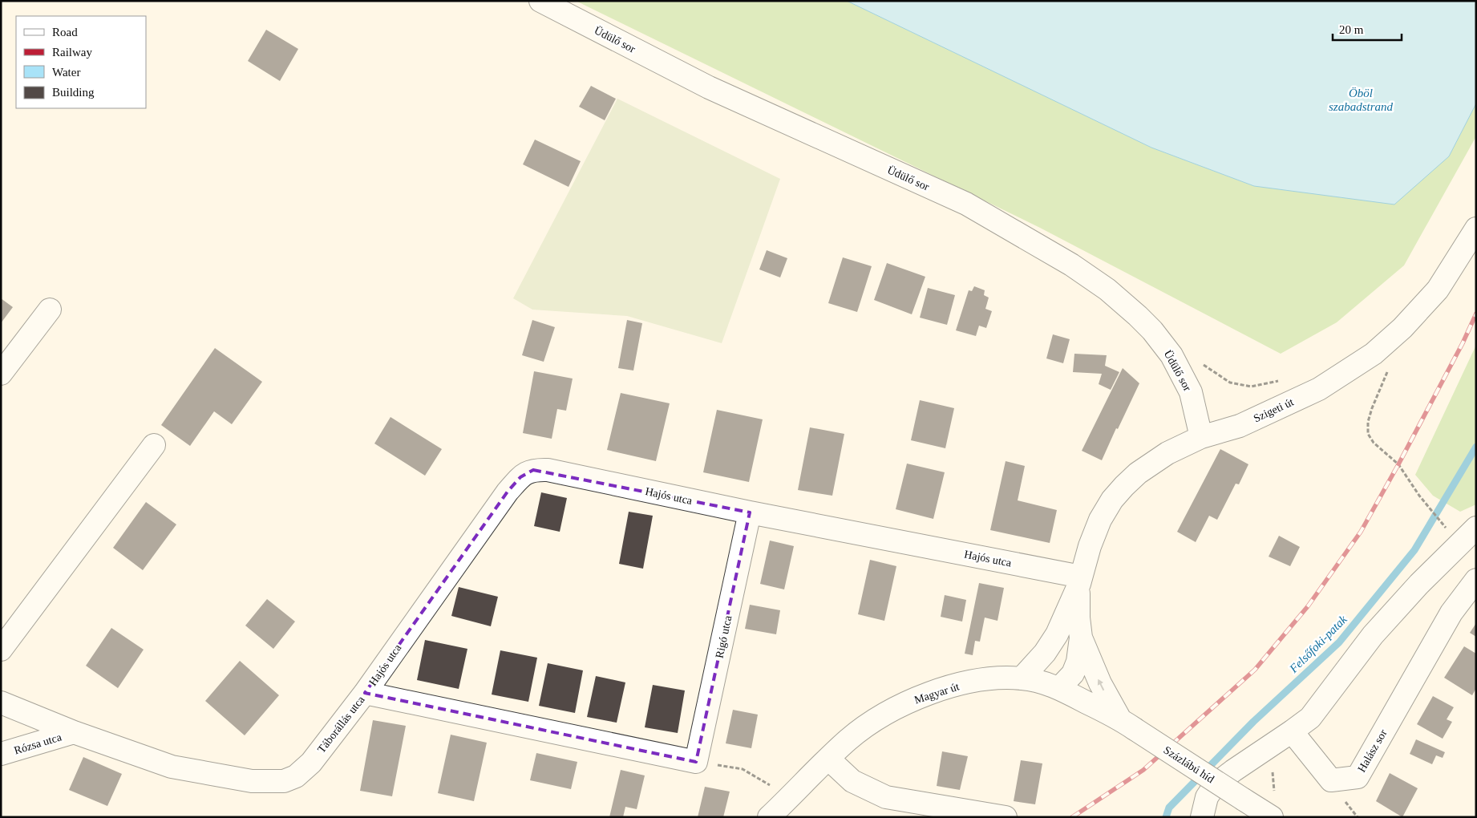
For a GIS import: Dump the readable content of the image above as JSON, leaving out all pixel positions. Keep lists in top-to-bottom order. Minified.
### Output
{"streets":{"street":["Üdülő sor","Szigeti út","Hajós utca","Rigó utca","Magyar út","Táborállás utca","Rózsa utca","Halász sor","Százlábú híd"]},"crossings":[["Üdülő sor","Szigeti út"],["Szigeti út","Hajós utca"],["Hajós utca","Rigó utca"],["Hajós utca","Táborállás utca"],["Rigó utca","Táborállás utca"],["Magyar út","Százlábú híd"],["Táborállás utca","Rózsa utca"]],"water":["Öböl szabadstrand","Felsőfoki-patak"],"legend":["Road","Railway","Water","Building"],"scale_bar":"20 m"}
